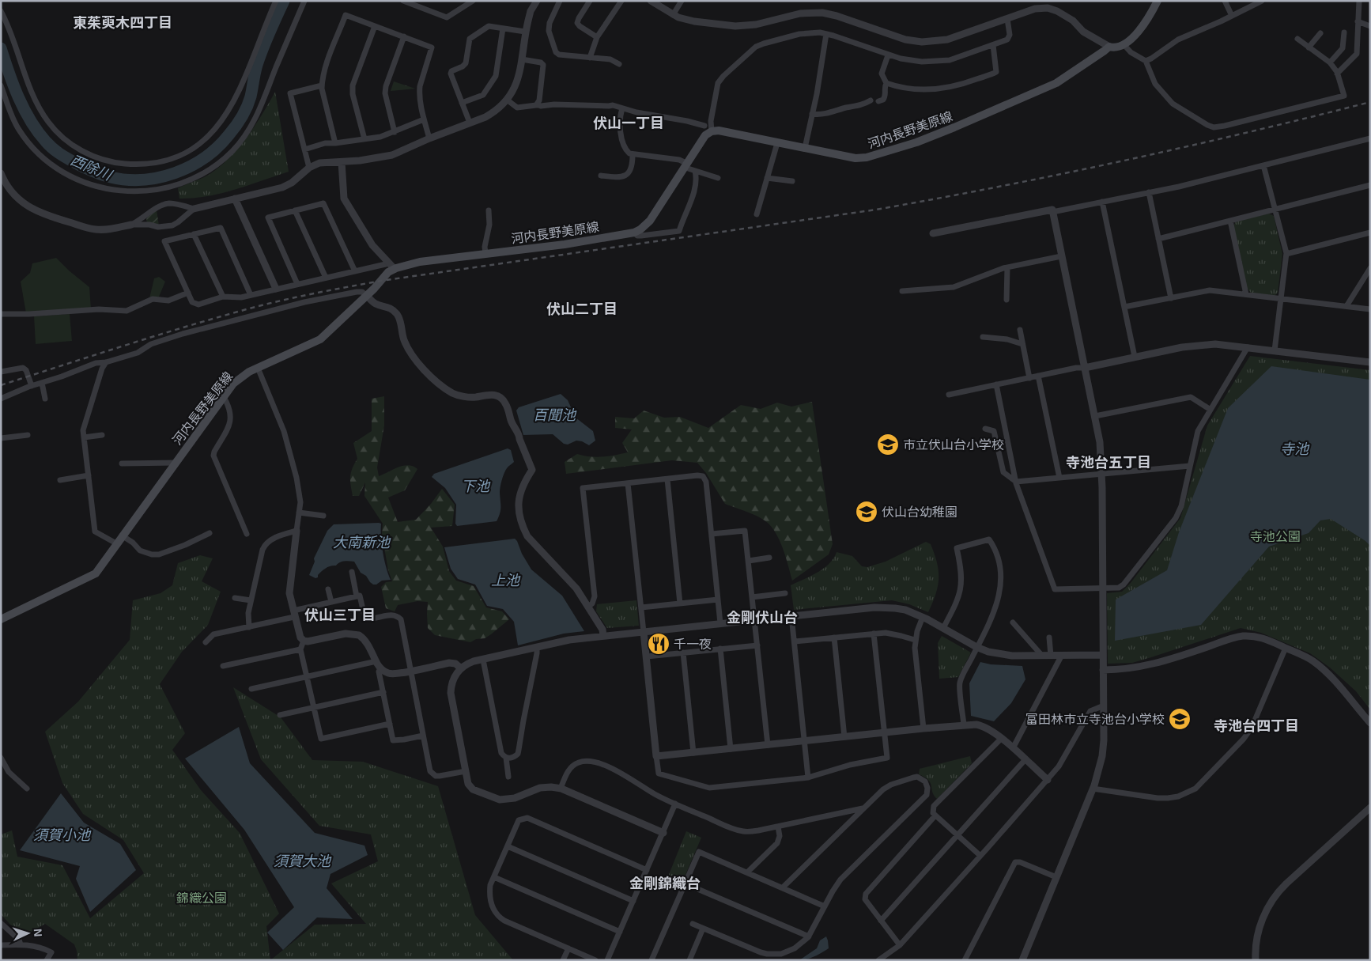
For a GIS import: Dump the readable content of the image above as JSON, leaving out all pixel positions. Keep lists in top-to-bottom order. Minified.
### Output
{"streets":{"main road":["河内長野美原線"]},"districts":["東茱萸木四丁目","伏山一丁目","伏山二丁目","寺池台五丁目","伏山三丁目","金剛伏山台","寺池台四丁目","金剛錦織台"],"water":["西除川","百聞池","寺池","下池","大南新池","上池","須賀小池","須賀大池"],"parks":["寺池公園","錦織公園"],"places":{"school or university":["市立伏山台小学校","伏山台幼稚園","富田林市立寺池台小学校"],"restaurant":["千一夜"]},"north":"right"}
